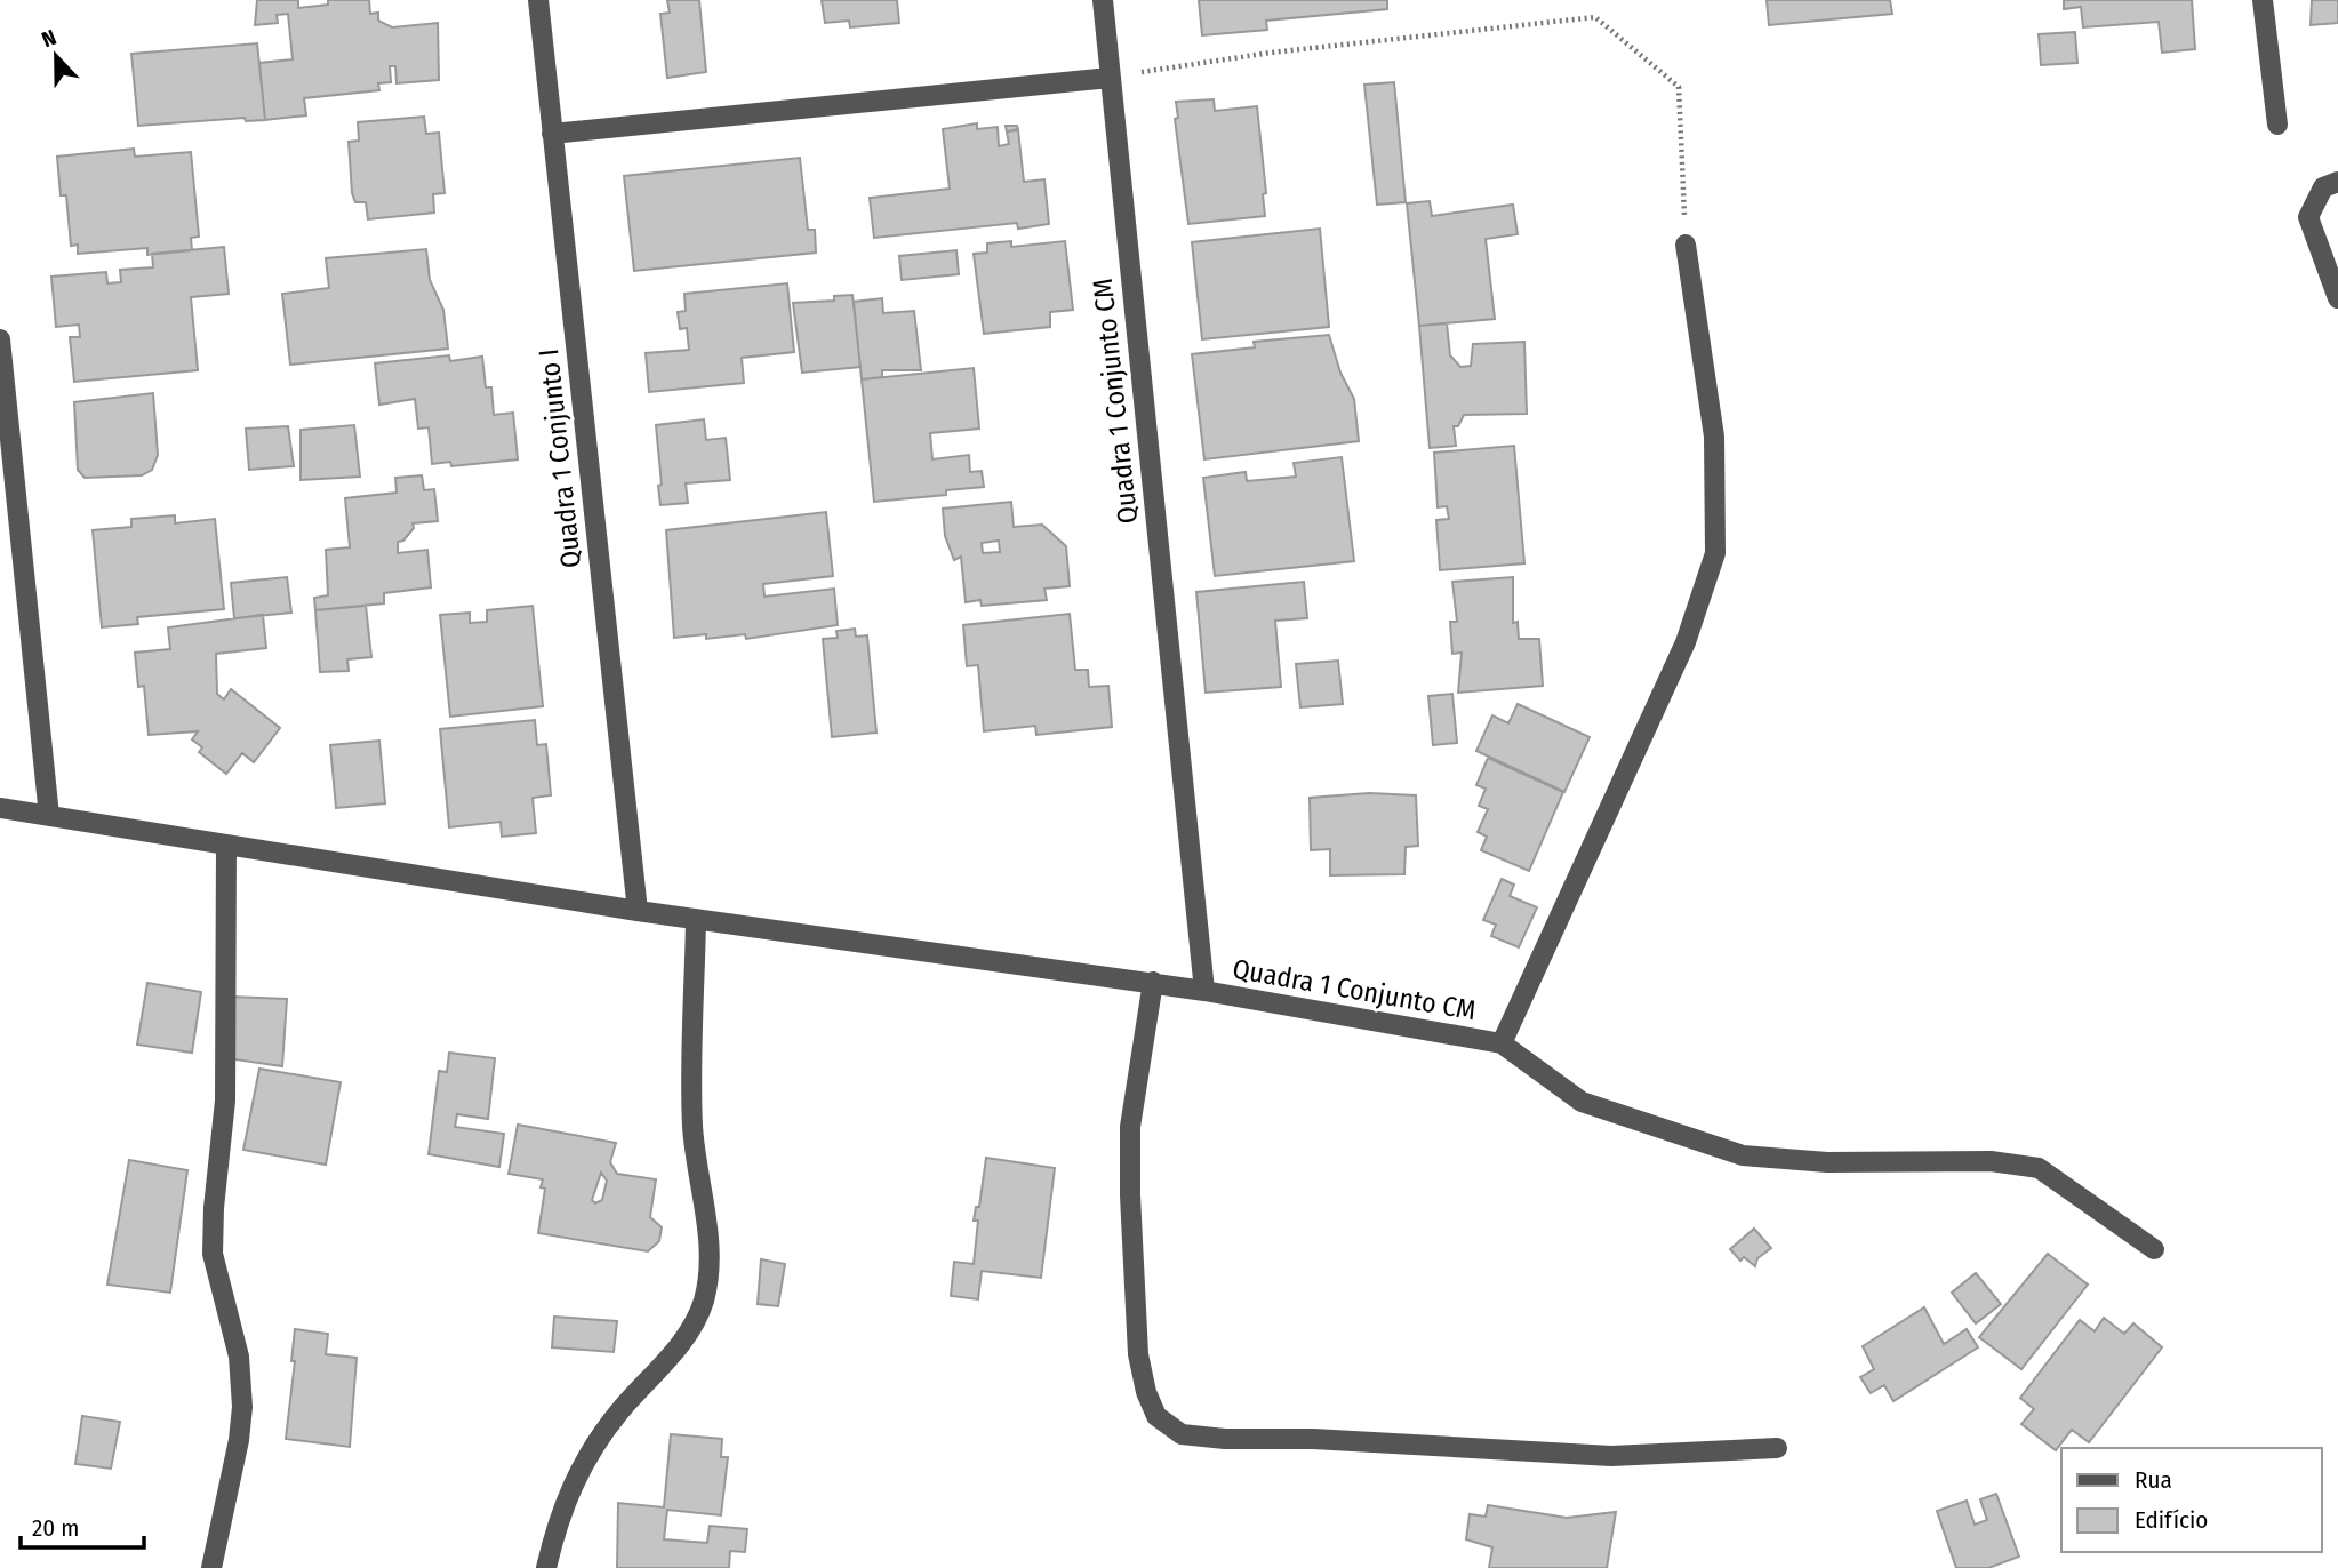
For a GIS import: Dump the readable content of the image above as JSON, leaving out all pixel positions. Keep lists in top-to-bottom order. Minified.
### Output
{"streets":{"street":["Quadra 1 Conjunto CM","Quadra 1 Conjunto I"]},"legend":["Rua","Edifício"],"scale_bar":"20 m","north":"top"}
